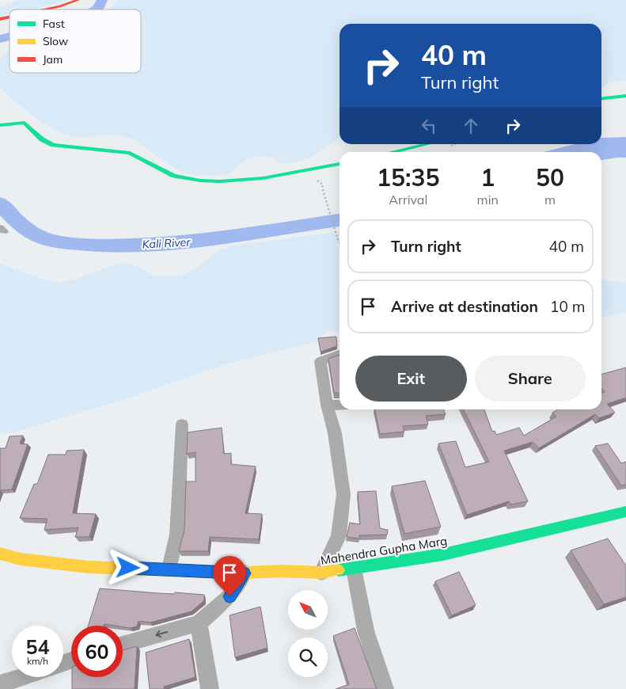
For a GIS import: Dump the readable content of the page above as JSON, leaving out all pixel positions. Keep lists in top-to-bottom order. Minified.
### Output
{"streets":{"main road":["Mahendra Gupha Marg"]},"water":["Kali River"],"legend":["Fast","Slow","Jam"],"north":"top left","page":{"turn":["40 m","Turn right"],"eta":["15:35","Arrival","1","min","50","m"],"list":[{"name":"Turn right","value":"40 m"},{"name":"Arrive at destination","value":"10 m"}],"buttons":["Exit","Share"],"speed":"54 km/h","limit":"60"}}
